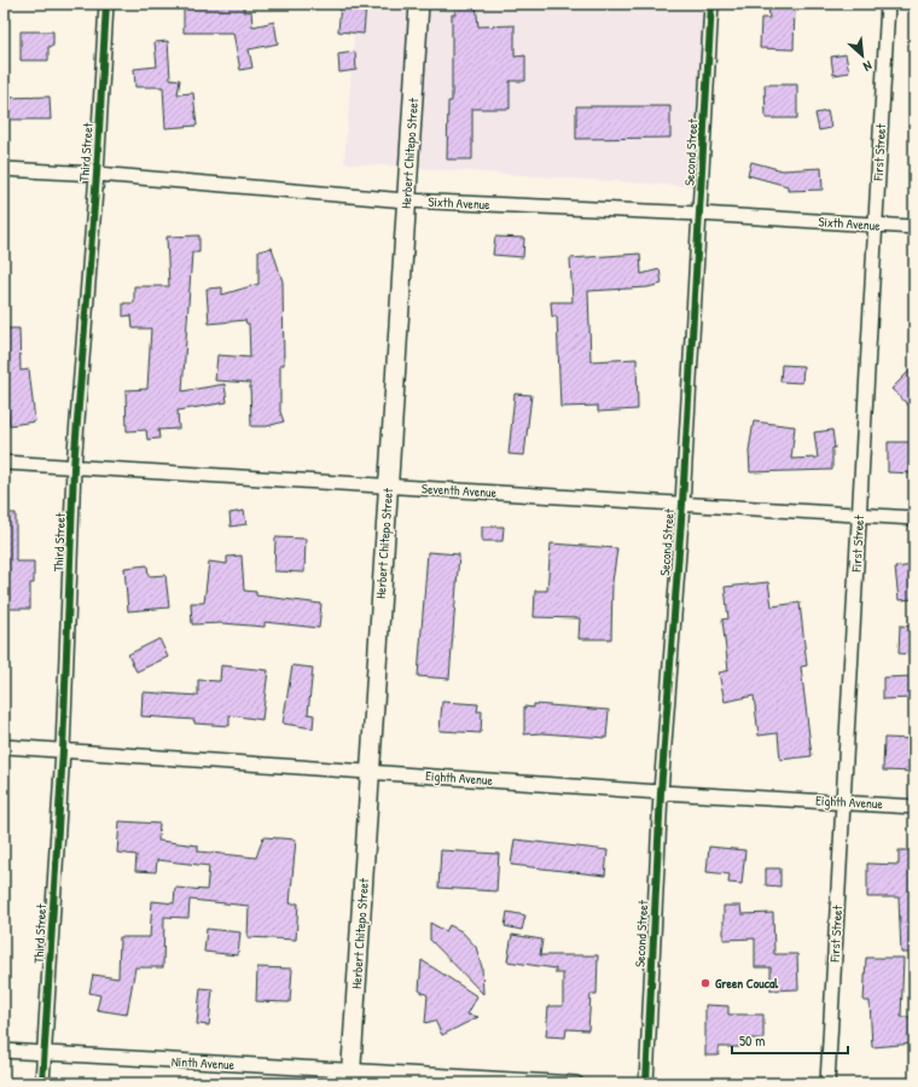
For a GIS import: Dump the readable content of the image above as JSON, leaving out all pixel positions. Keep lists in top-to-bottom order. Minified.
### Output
{"streets":{"main road":["Herbert Chitepo Street"],"street":["Third Street","Second Street","First Street","Sixth Avenue","Seventh Avenue","Eighth Avenue","Ninth Avenue"]},"crossings":[["Third Street","Sixth Avenue"],["Third Street","Seventh Avenue"],["Third Street","Eighth Avenue"],["Third Street","Ninth Avenue"],["Second Street","Sixth Avenue"],["Second Street","Seventh Avenue"],["Second Street","Eighth Avenue"],["First Street","Sixth Avenue"],["First Street","Seventh Avenue"],["First Street","Eighth Avenue"],["Herbert Chitepo Street","Sixth Avenue"],["Herbert Chitepo Street","Seventh Avenue"],["Herbert Chitepo Street","Eighth Avenue"],["Herbert Chitepo Street","Ninth Avenue"]],"places":["Green Coucal"],"scale_bar":"50 m","north":"bottom right"}
